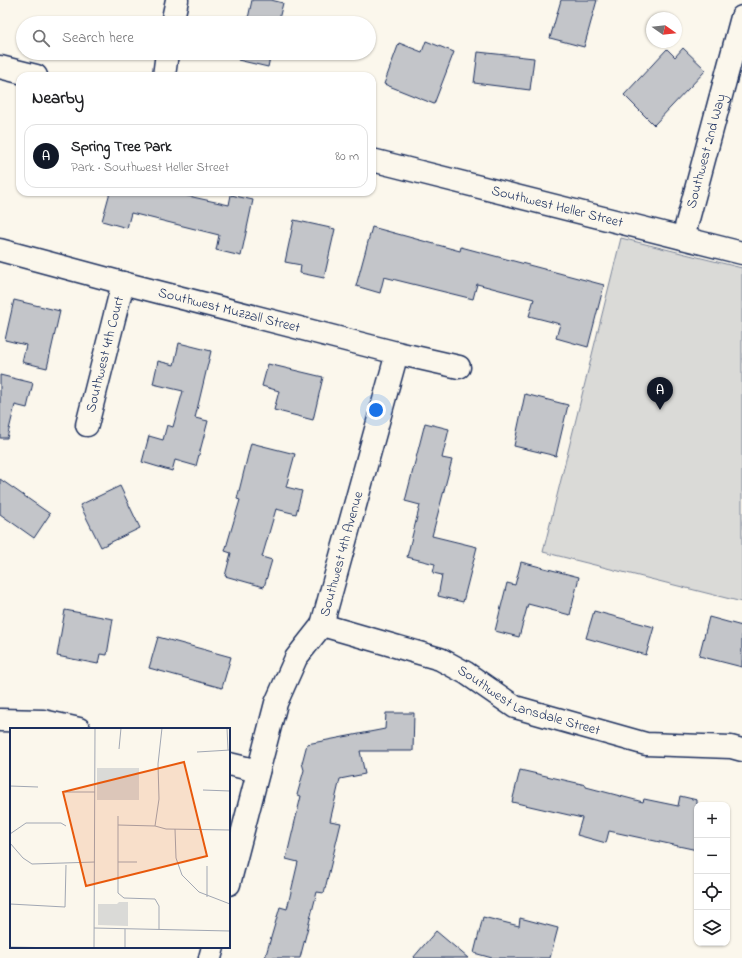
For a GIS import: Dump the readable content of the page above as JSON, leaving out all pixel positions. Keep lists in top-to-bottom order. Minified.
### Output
{"streets":{"street":["Southwest 2nd Way","Southwest Heller Street","Southwest Muzzall Street","Southwest 4th Court","Southwest 4th Avenue","Southwest Lansdale Street"]},"crossings":[["Southwest 2nd Way","Southwest Heller Street"],["Southwest Muzzall Street","Southwest 4th Court"],["Southwest Muzzall Street","Southwest 4th Avenue"],["Southwest 4th Avenue","Southwest Lansdale Street"]],"north":"right","page":{"search":"Search here","heading":"Nearby","list":[{"mark":"A","name":"Spring Tree Park","note":"Park · Southwest Heller Street","value":"80 m"}],"pins":"A","map_buttons":["+","−"]}}
